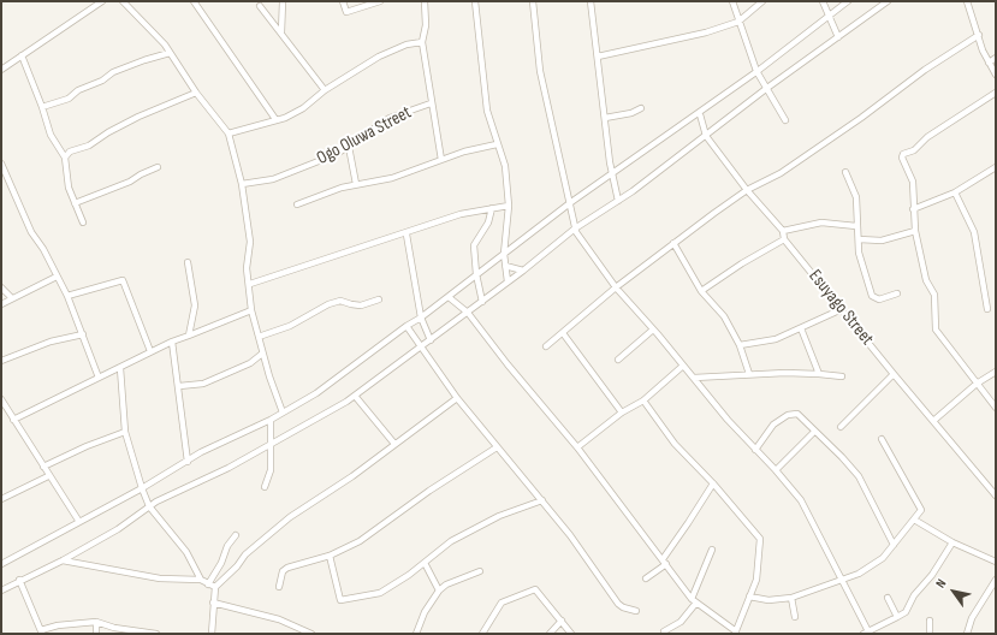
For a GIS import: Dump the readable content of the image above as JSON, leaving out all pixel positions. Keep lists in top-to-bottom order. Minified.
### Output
{"streets":{"street":["Ogo Oluwa Street","Esuyago Street"]},"north":"top left"}
